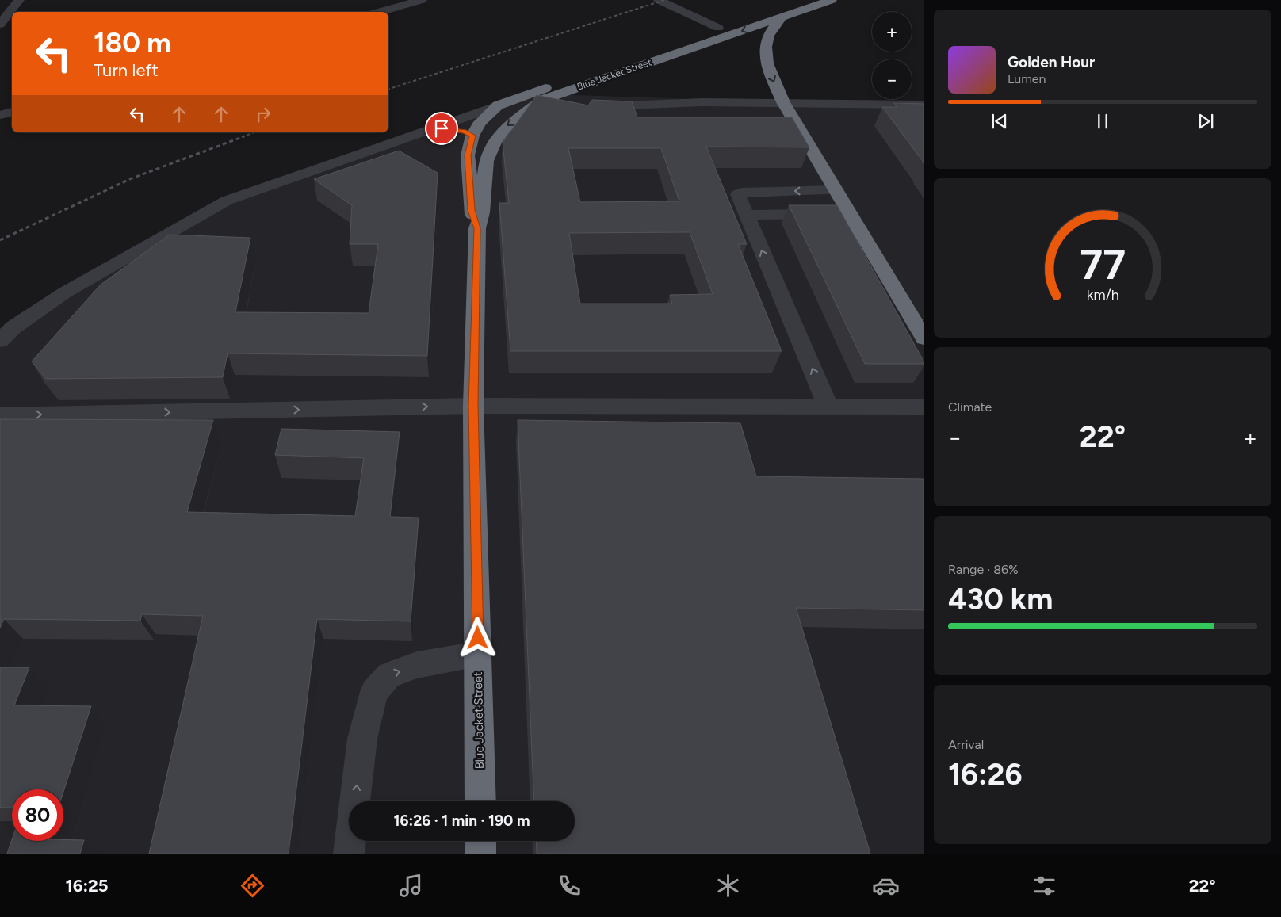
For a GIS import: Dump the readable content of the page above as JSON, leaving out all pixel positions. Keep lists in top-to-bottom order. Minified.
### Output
{"streets":{"highway":["Blue Jacket Street"]},"page":{"map_buttons":["+","−"],"turn":["180 m","Turn left"],"song":["Golden Hour","Lumen"],"tile":["Climate",["Range · 86%","430 km"],["Arrival","16:26"]],"heat":["−","22°","+"],"limit":"80","trip":"16:26 · 1 min · 190 m","tabs":["16:25","22°"],"gauge":["77","km/h"]}}
